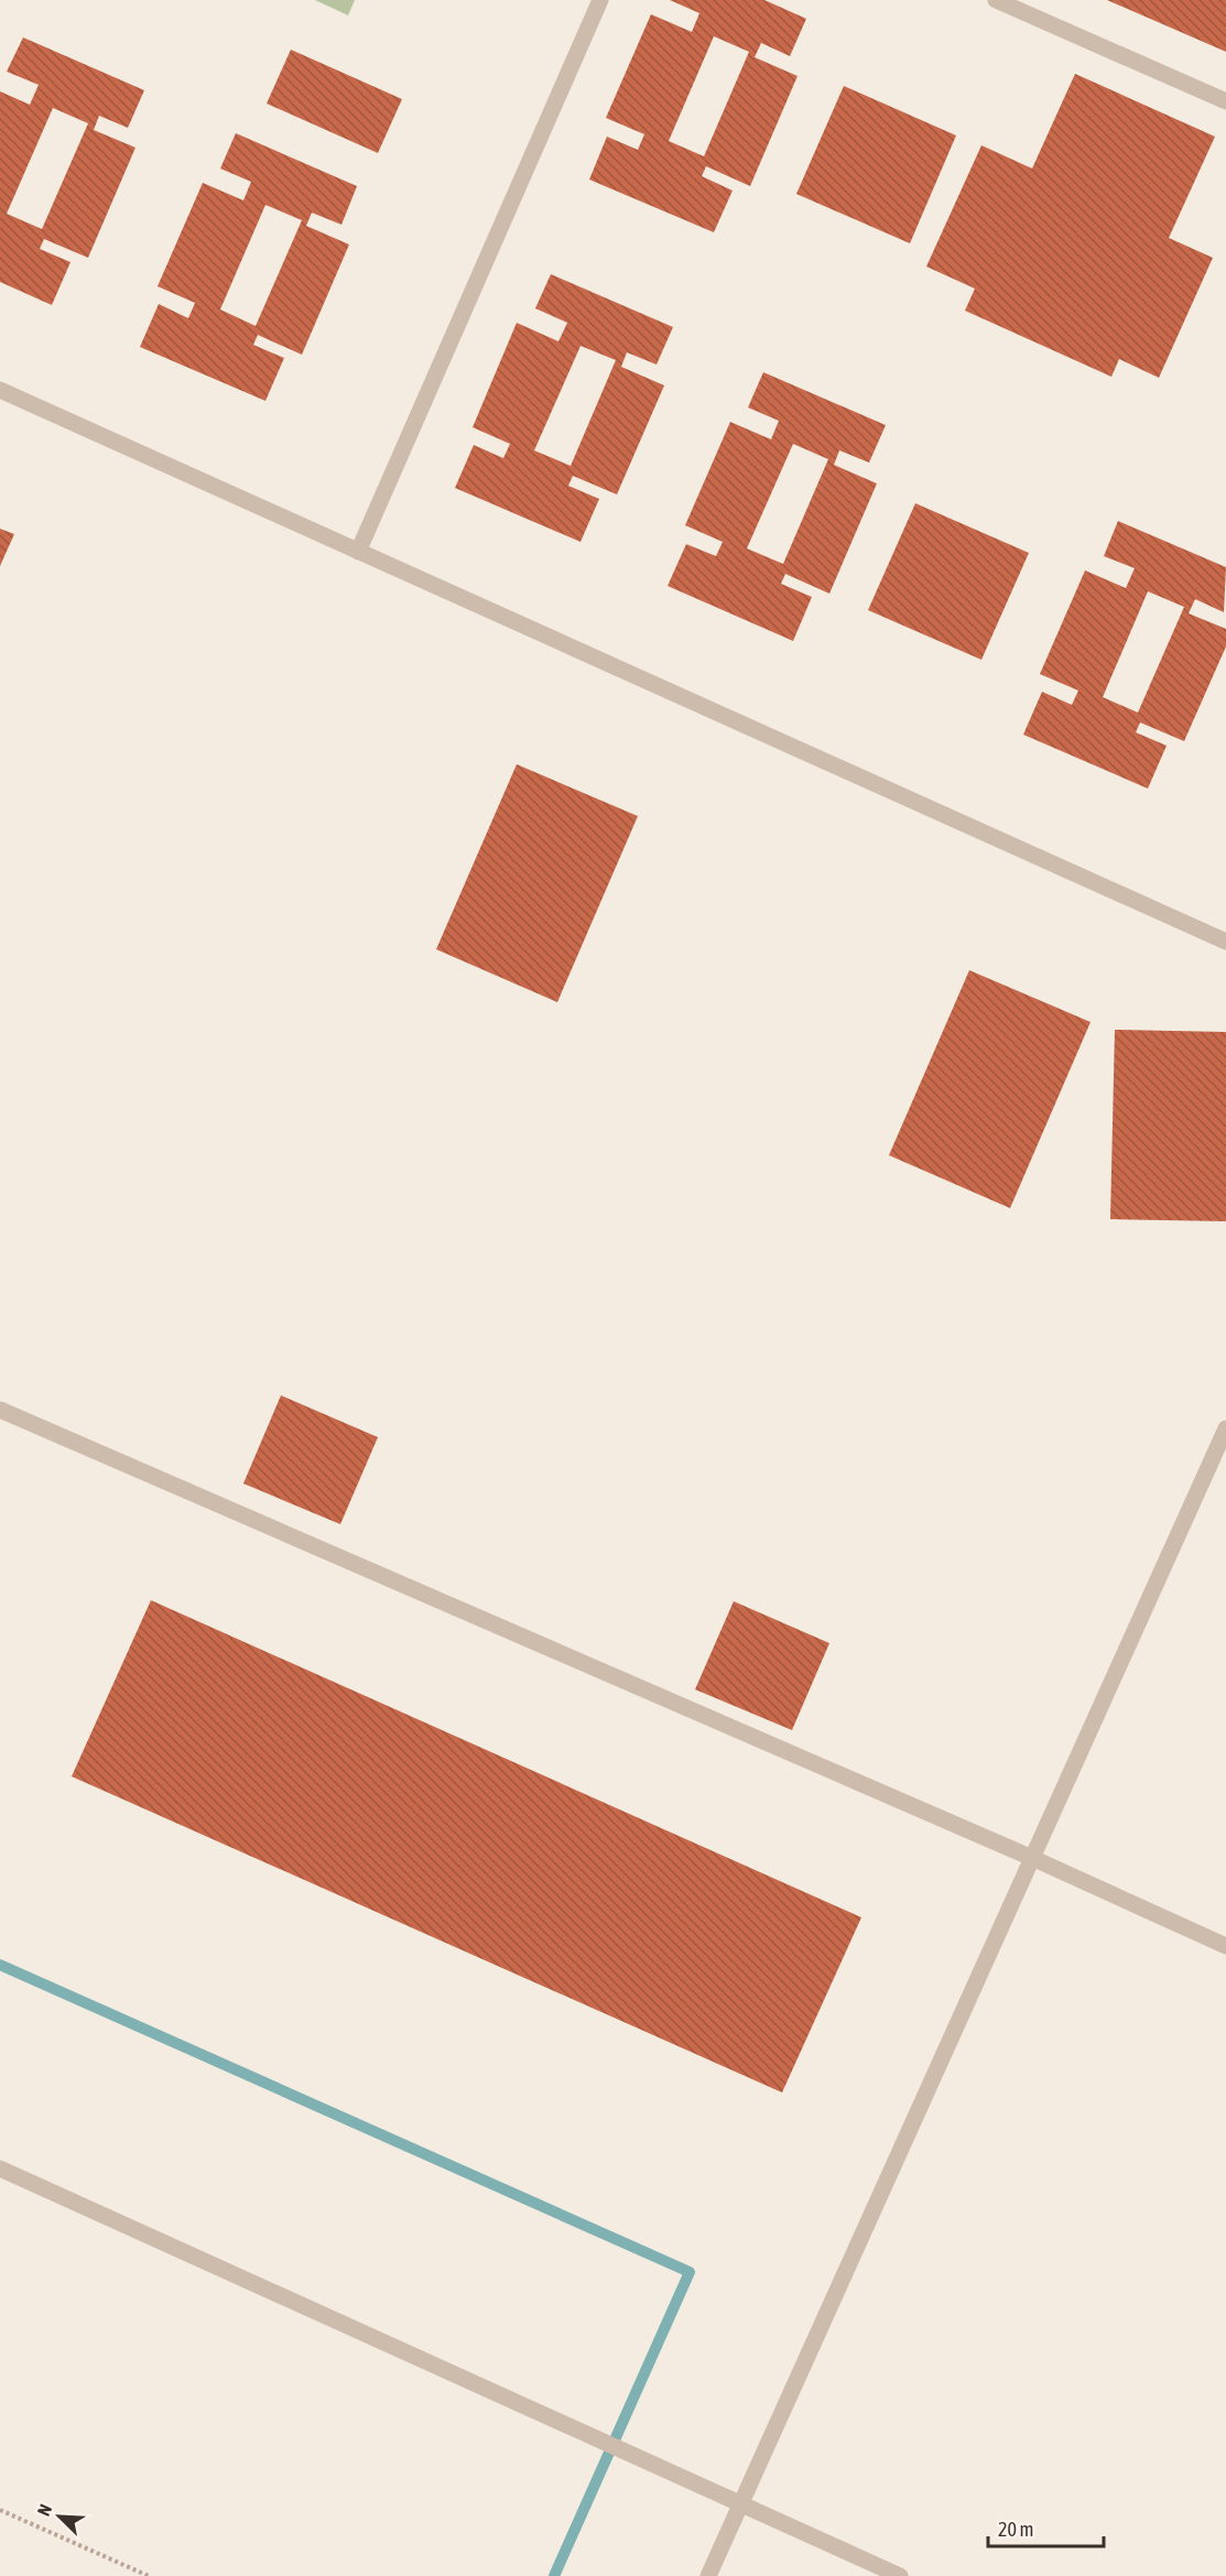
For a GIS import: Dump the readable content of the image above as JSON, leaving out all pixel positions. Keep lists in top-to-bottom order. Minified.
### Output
{"scale_bar":"20 m","north":"top left"}
